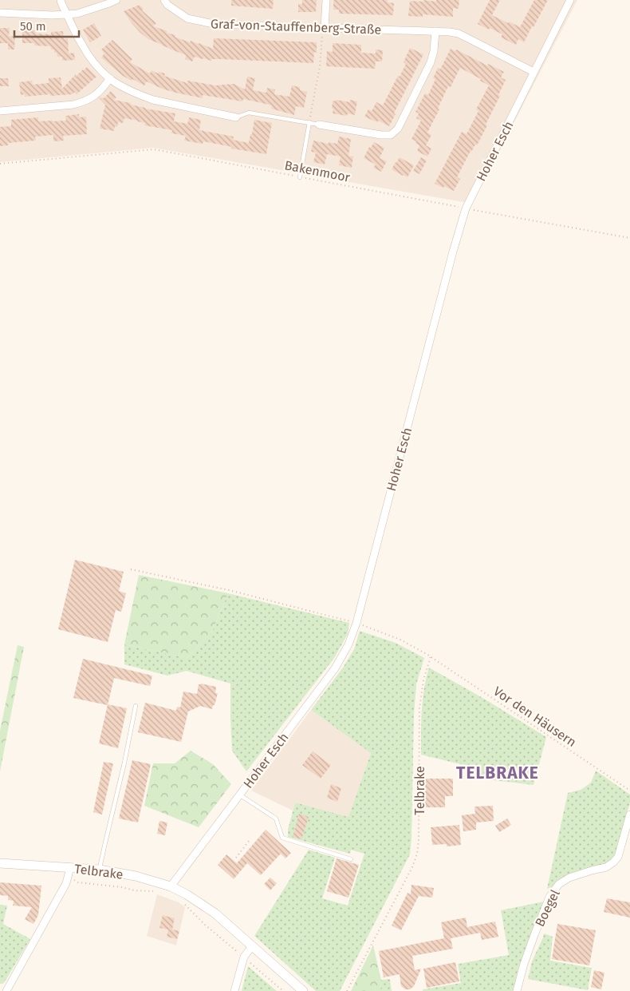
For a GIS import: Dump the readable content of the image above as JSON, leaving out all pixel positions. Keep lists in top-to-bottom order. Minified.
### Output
{"streets":{"street":["Graf-von-Stauffenberg-Straße","Hoher Esch","Telbrake","Boegel"],"path":["Bakenmoor","Vor den Häusern"]},"crossings":[["Graf-von-Stauffenberg-Straße","Hoher Esch"],["Hoher Esch","Bakenmoor"],["Hoher Esch","Telbrake"],["Vor den Häusern","Telbrake"]],"districts":["TELBRAKE"],"scale_bar":"50 m"}
